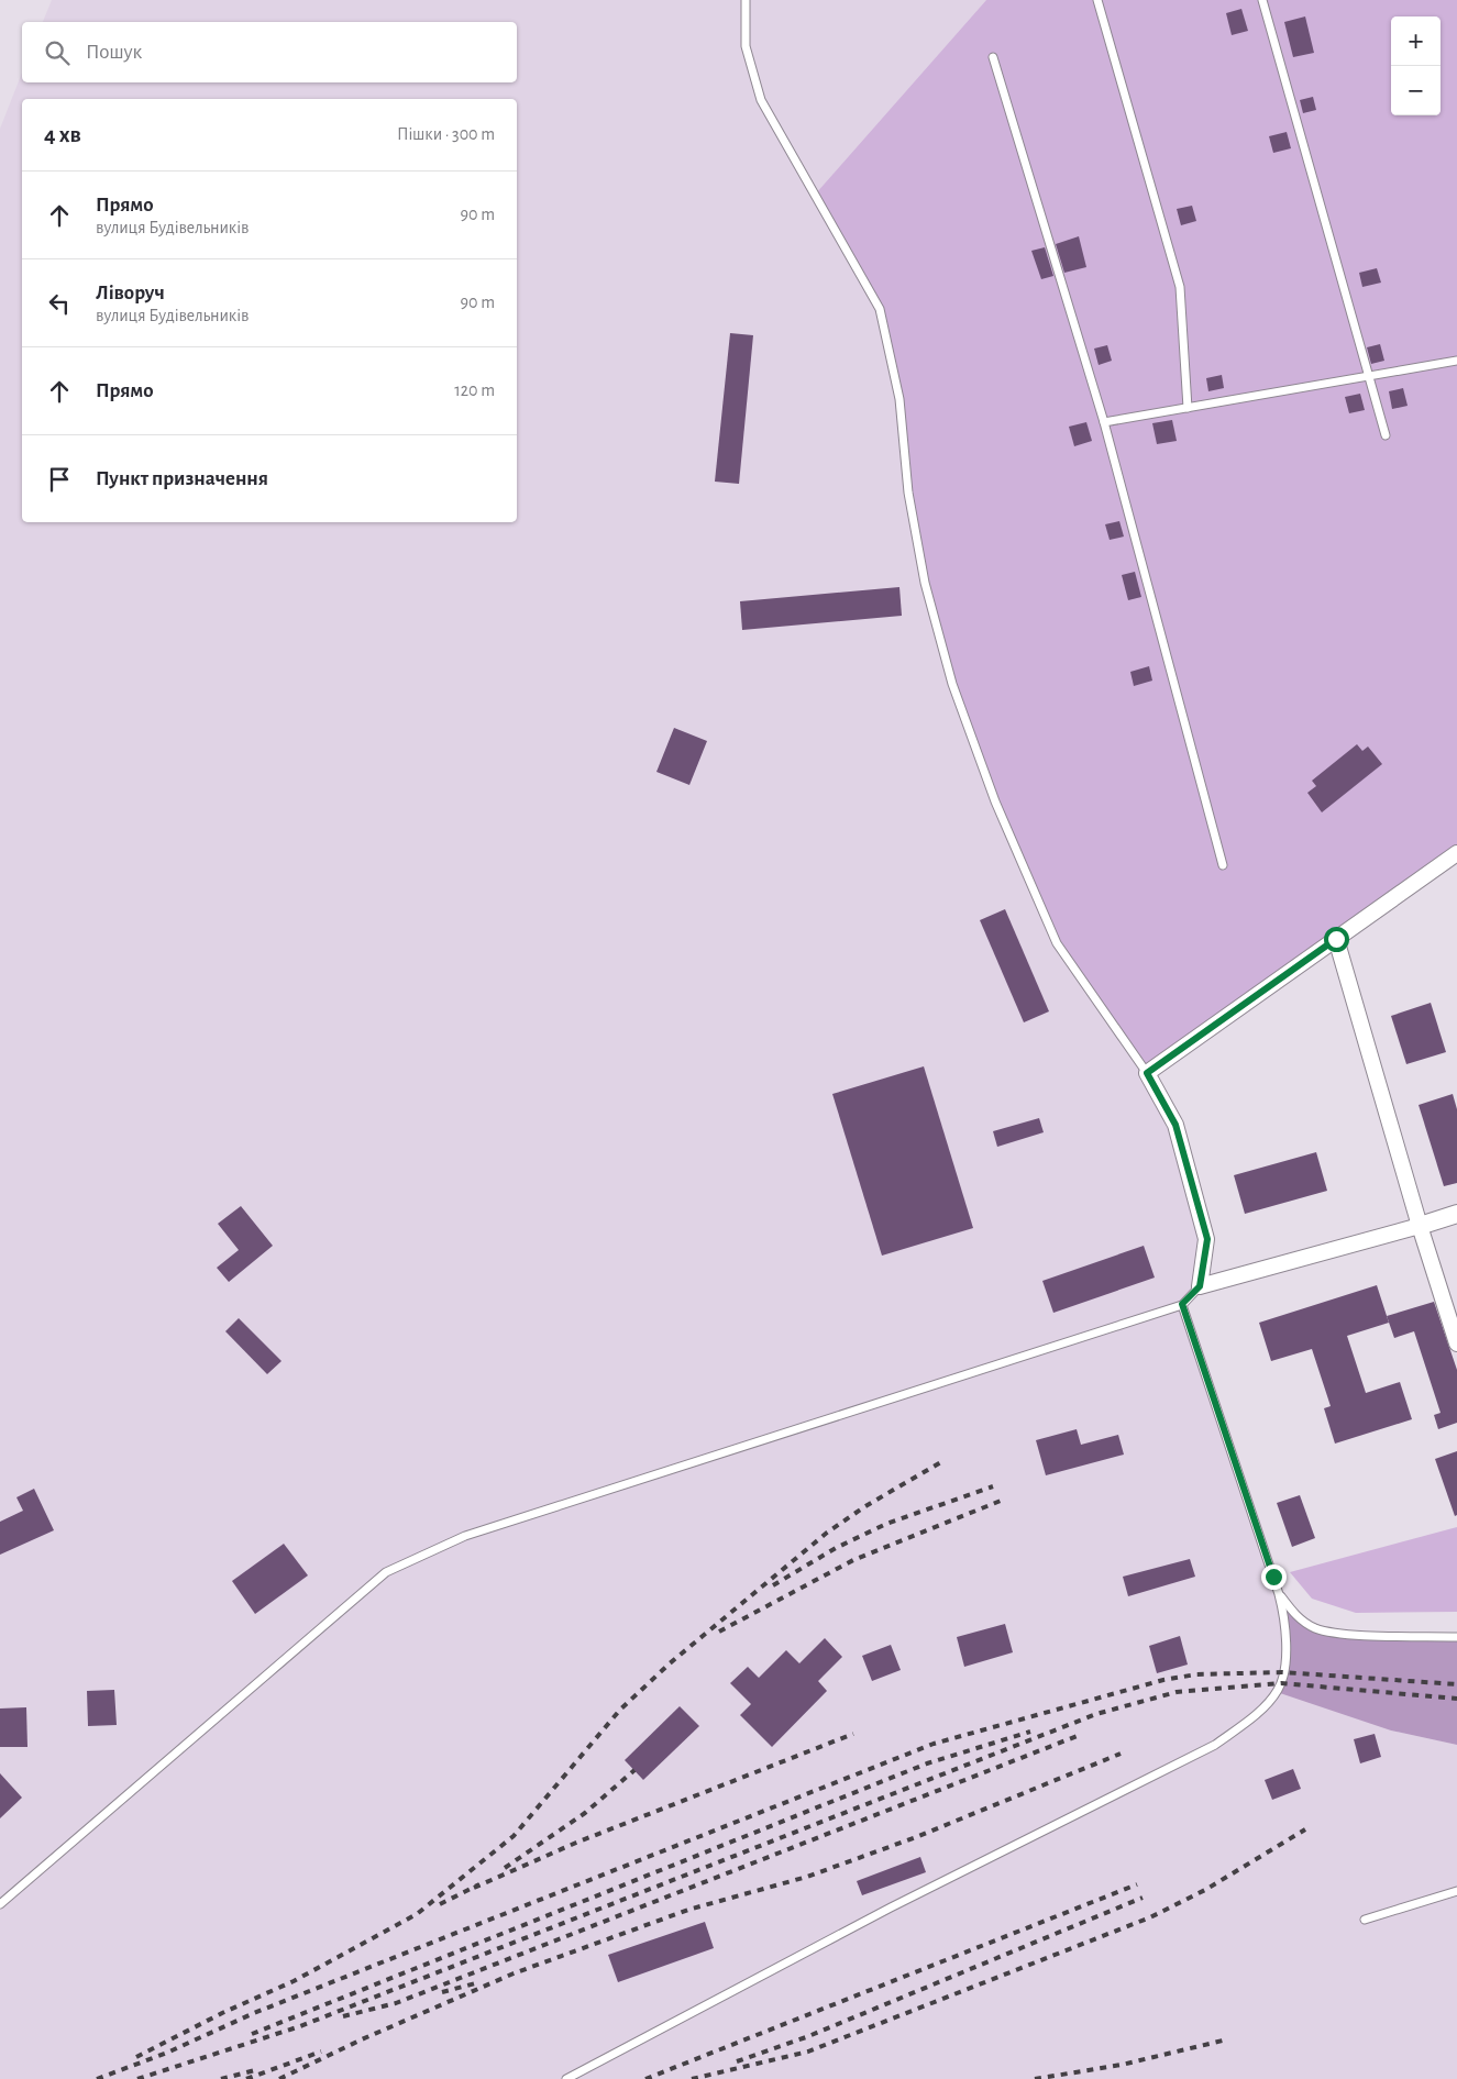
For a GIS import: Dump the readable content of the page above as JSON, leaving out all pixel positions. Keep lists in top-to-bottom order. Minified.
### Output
{"page":{"map_buttons":["+","−"],"search":"Пошук","heading":["4 хв","Пішки · 300 m"],"list":[["Прямо","вулиця Будівельників","90 m"],["Ліворуч","вулиця Будівельників","90 m"],["Прямо","120 m"],"Пункт призначення"]}}
